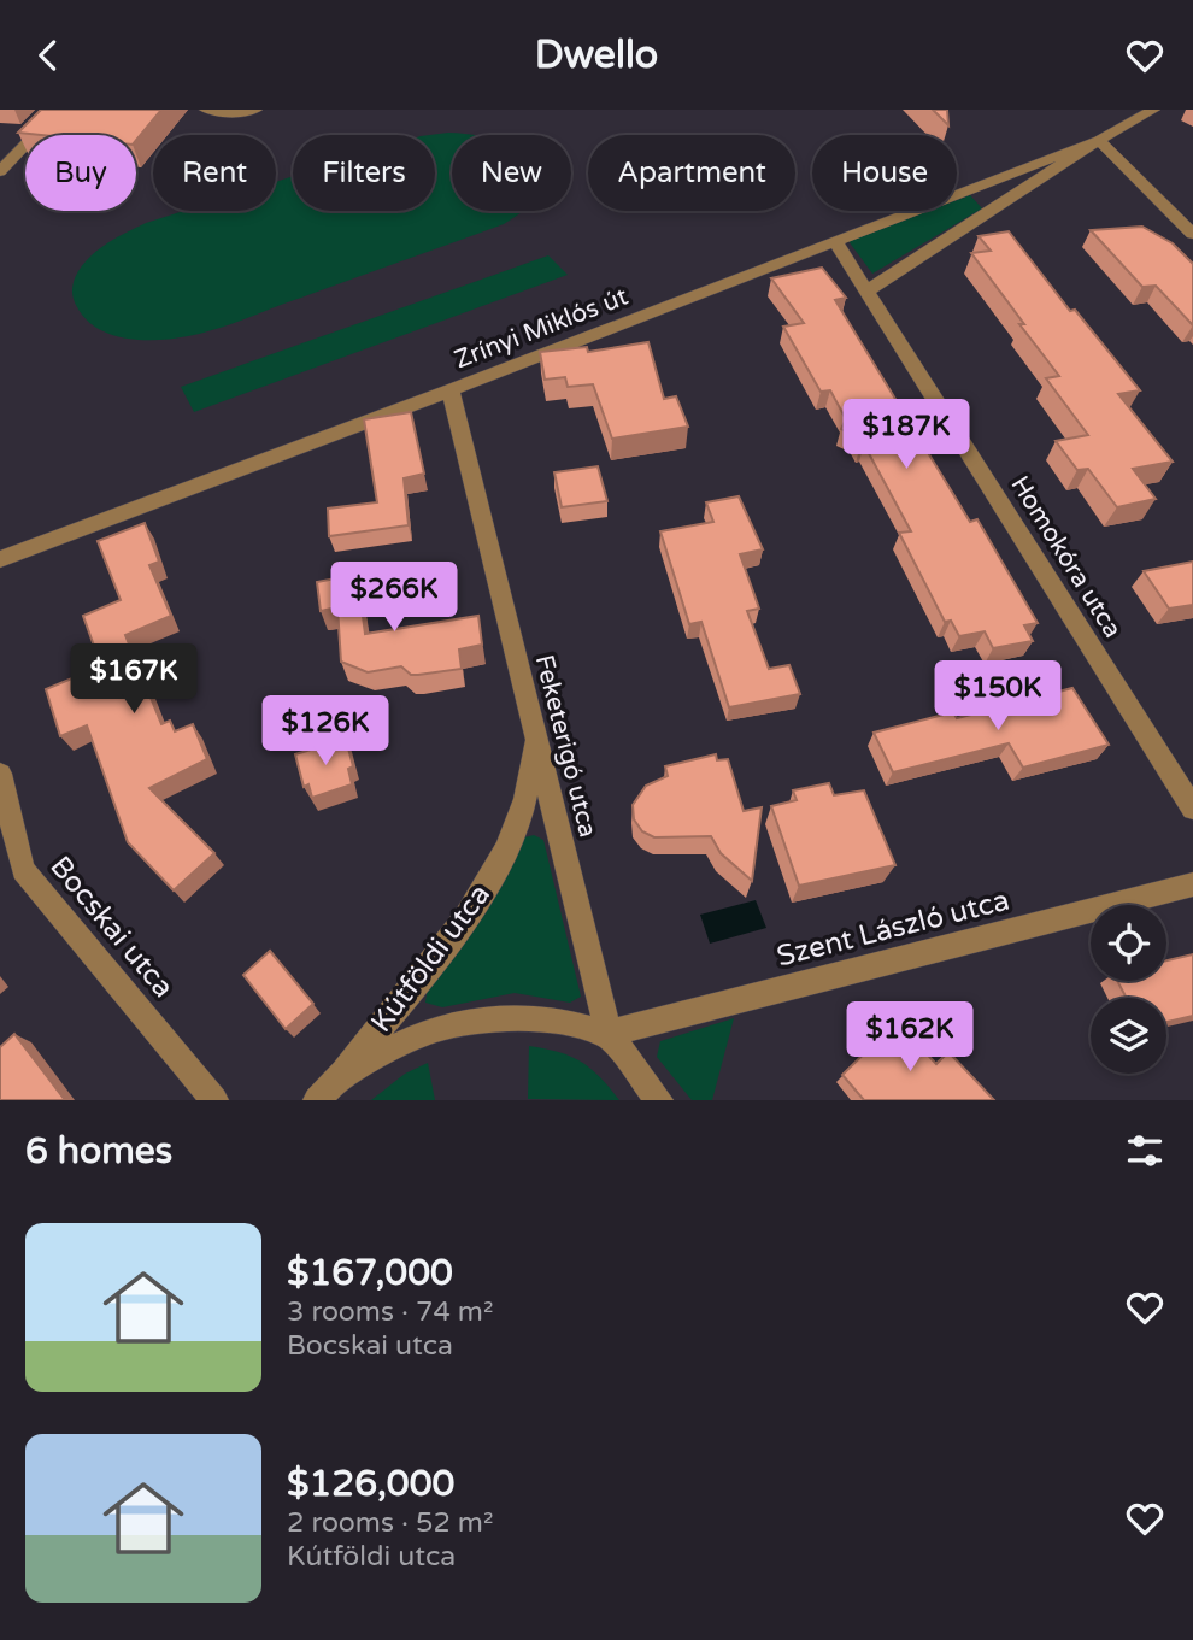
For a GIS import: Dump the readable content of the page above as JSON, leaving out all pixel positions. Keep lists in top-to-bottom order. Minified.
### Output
{"streets":{"street":["Zrínyi Miklós út","Homokóra utca","Feketerigó utca","Bocskai utca","Szent László utca","Kútföldi utca"]},"crossings":[["Zrínyi Miklós út","Homokóra utca"],["Zrínyi Miklós út","Feketerigó utca"],["Feketerigó utca","Szent László utca"],["Feketerigó utca","Kútföldi utca"],["Szent László utca","Kútföldi utca"]],"page":{"header":"Dwello","chip":["Buy","Rent","Filters","New","Apartment","House"],"price":["$187K","$266K","$167K","$150K","$126K","$162K"],"heading":"6 homes","list":[{"name":"$167,000","note":"3 rooms · 74 m² · Bocskai utca"},{"name":"$126,000","note":"2 rooms · 52 m² · Kútföldi utca"}]}}
